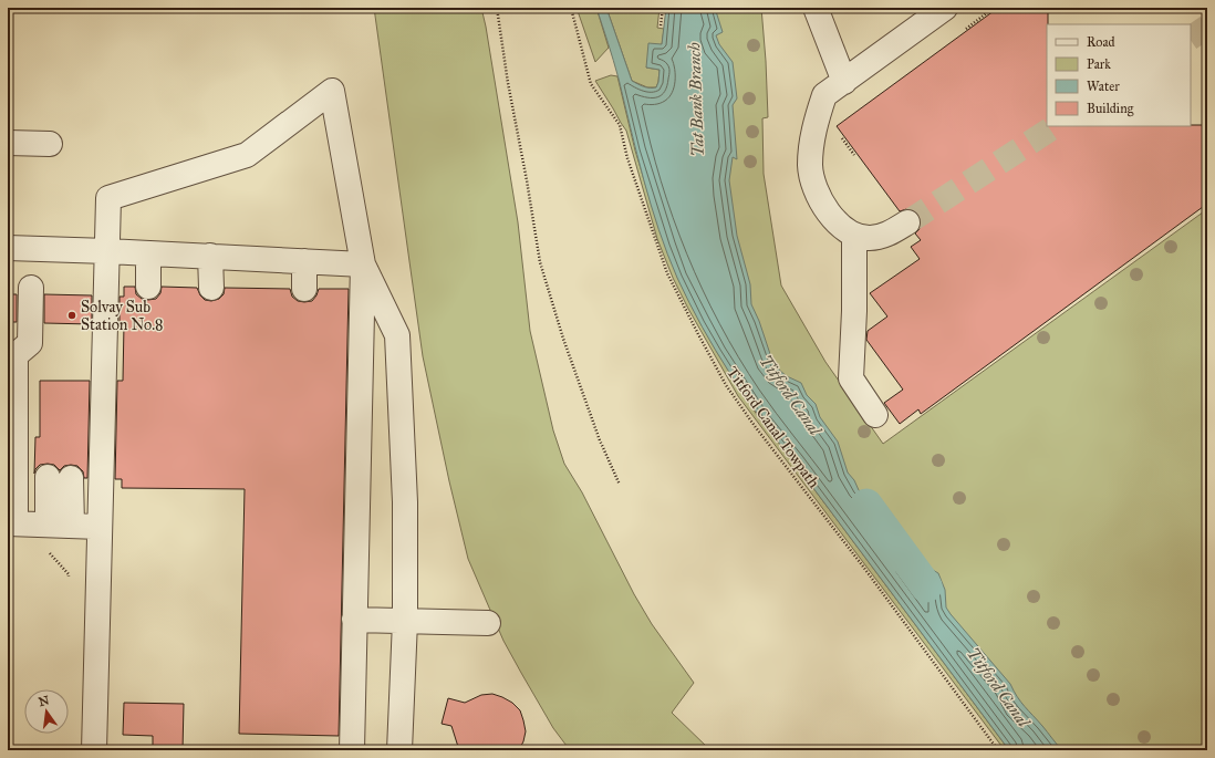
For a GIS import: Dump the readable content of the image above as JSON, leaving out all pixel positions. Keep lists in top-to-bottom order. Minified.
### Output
{"streets":{"path":["Titford Canal Towpath"]},"water":["Tat Bank Branch","Titford Canal"],"places":["Solvay Sub Station No.8"],"legend":["Road","Park","Water","Building"],"north":"top"}
